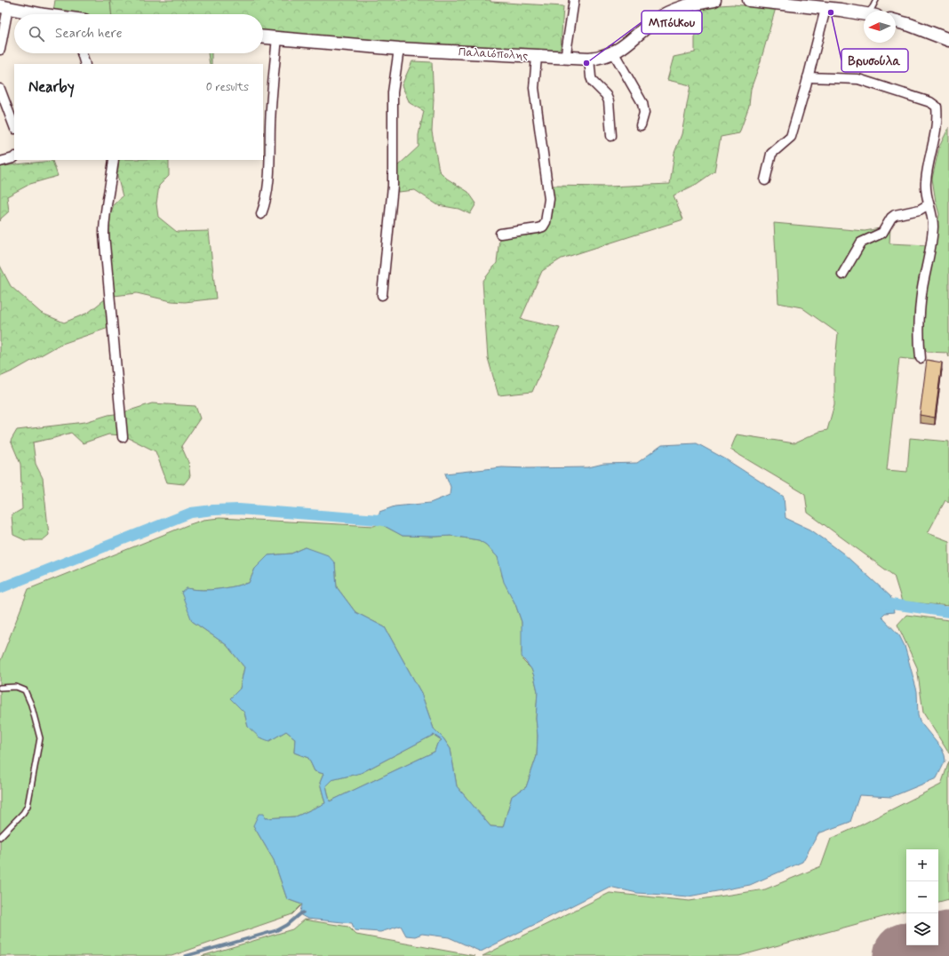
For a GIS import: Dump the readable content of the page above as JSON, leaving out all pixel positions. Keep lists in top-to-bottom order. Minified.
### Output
{"streets":{"main road":["Παλαιόπολης"]},"places":["Βρυσούλα","Μπόικου"],"north":"left","page":{"search":"Search here","heading":["Nearby","0 results"],"map_buttons":["+","−"]}}
